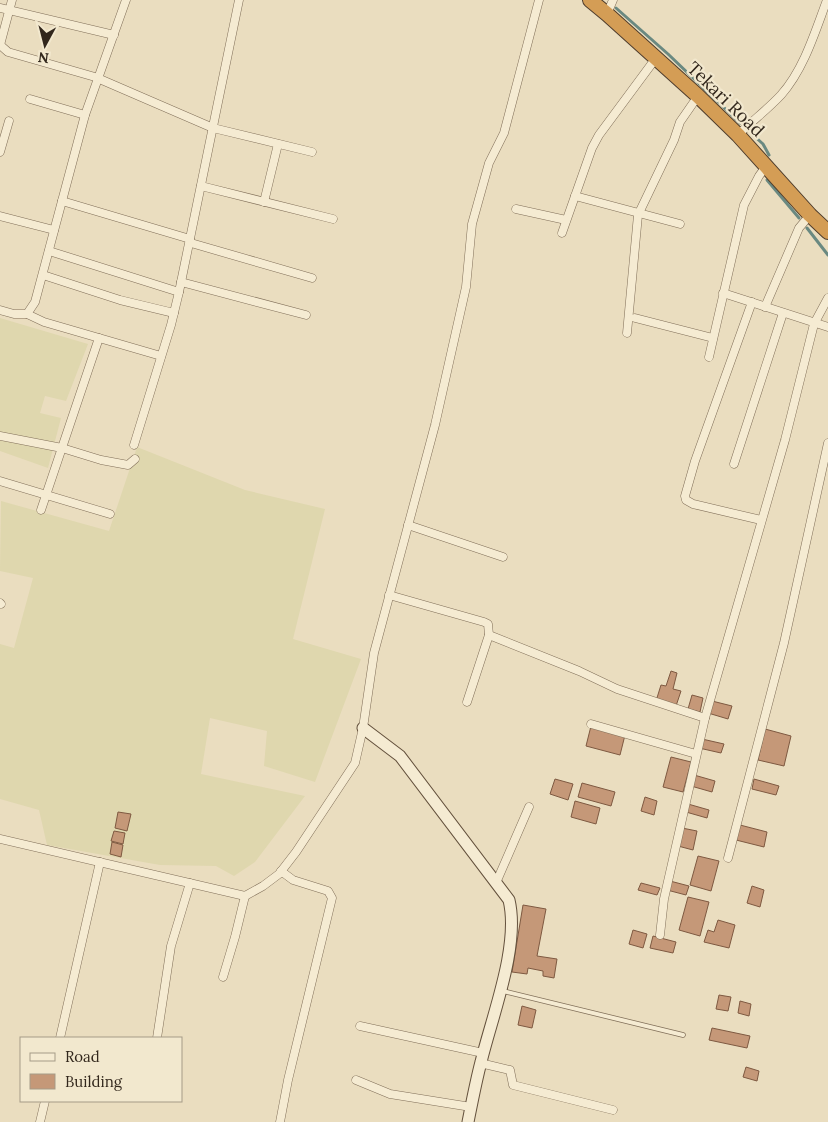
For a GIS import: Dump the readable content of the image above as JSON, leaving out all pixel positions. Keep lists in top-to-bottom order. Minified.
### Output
{"streets":{"highway":["Tekari Road"]},"legend":["Road","Building"],"north":"bottom"}
